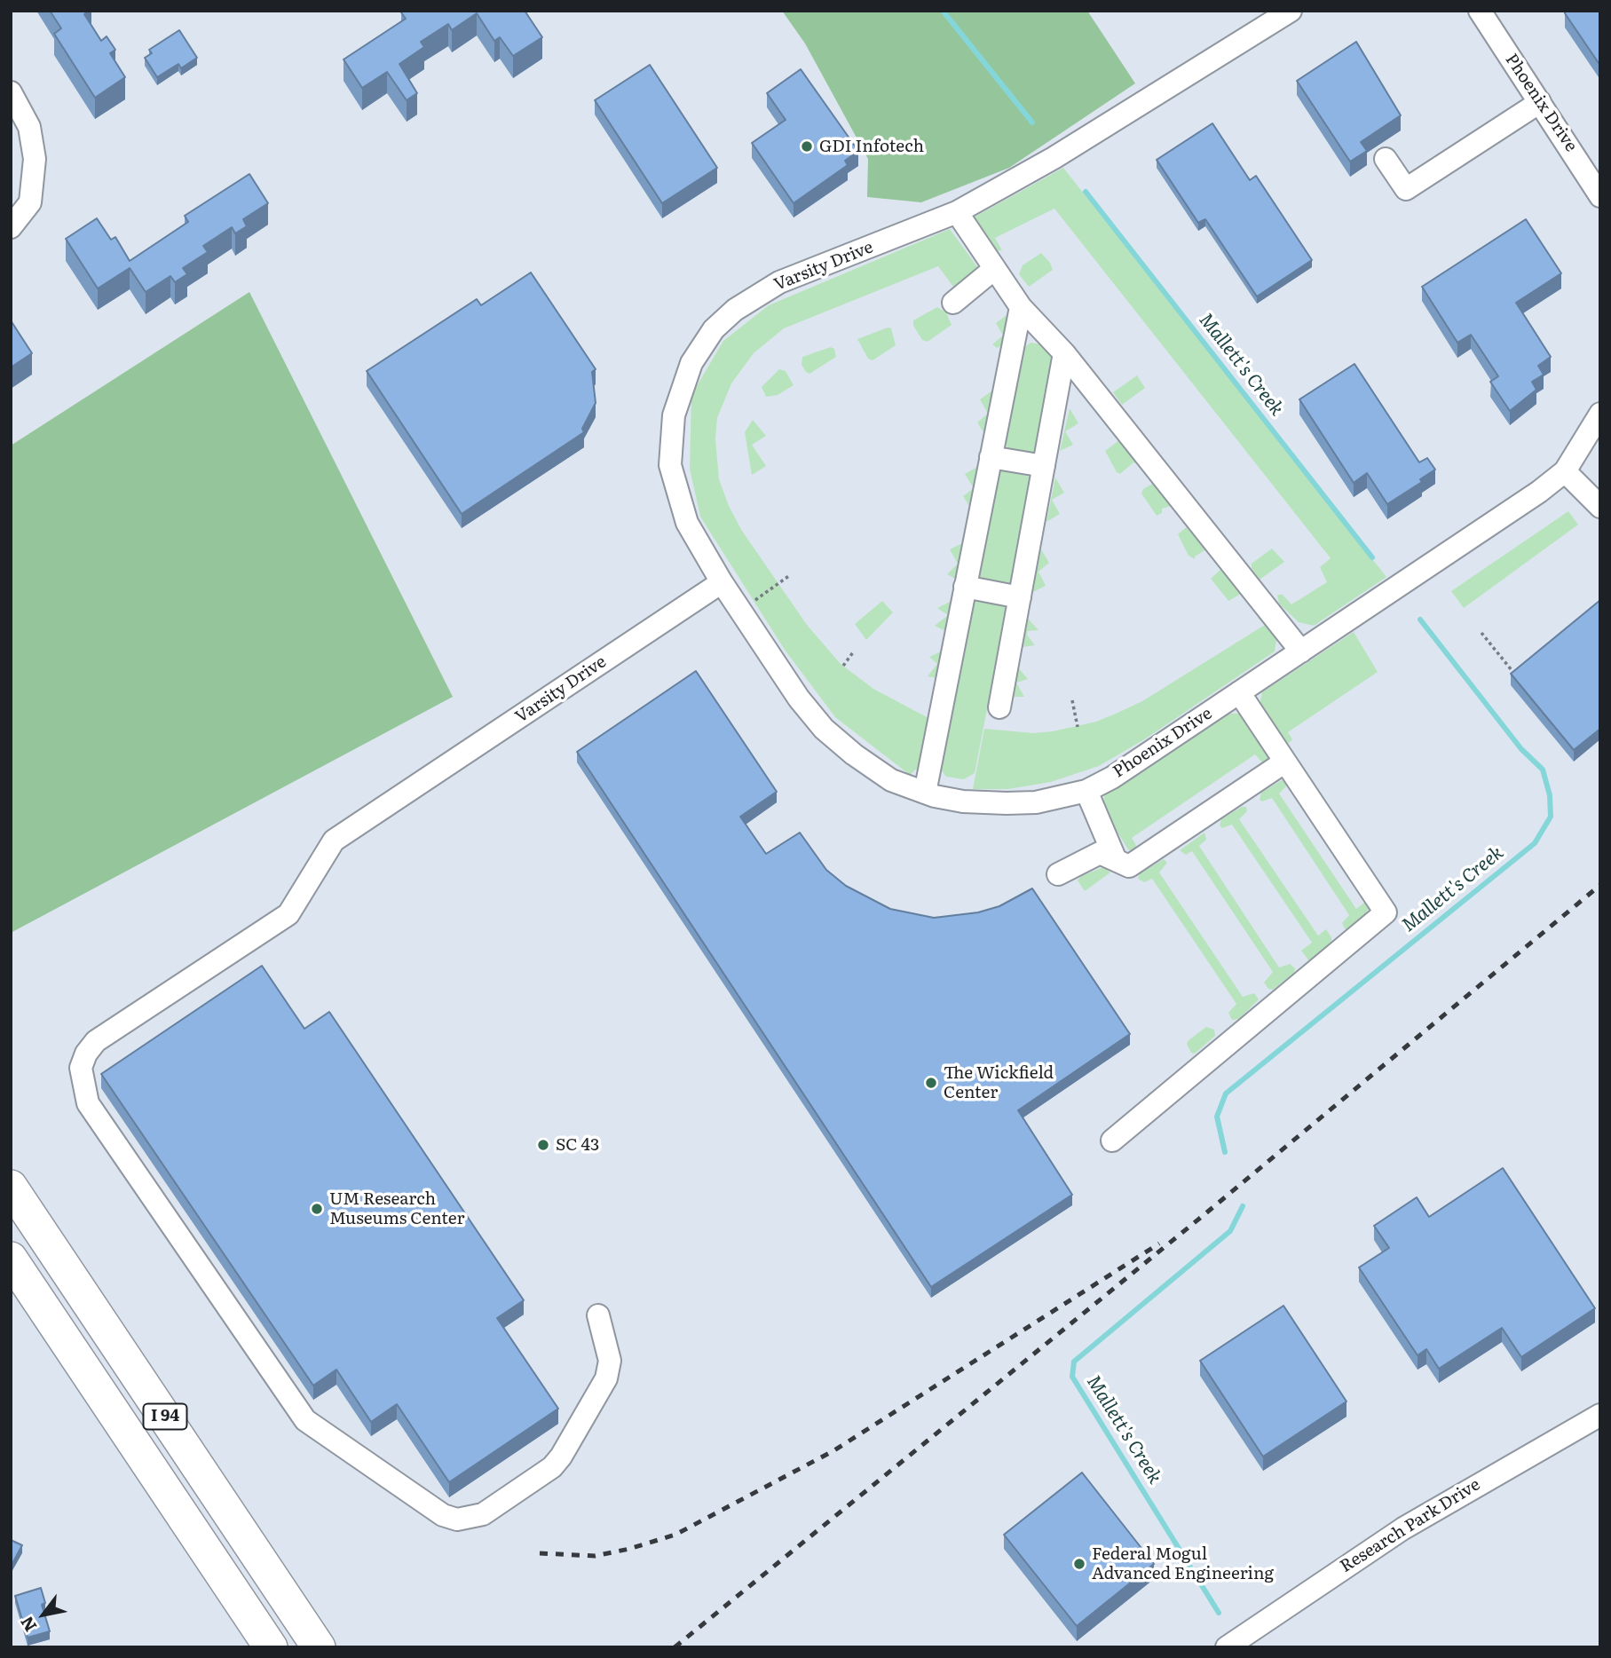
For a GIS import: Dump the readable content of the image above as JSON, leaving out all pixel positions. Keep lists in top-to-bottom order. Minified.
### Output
{"streets":{"highway":["I 94"],"street":["Phoenix Drive","Varsity Drive","Research Park Drive"]},"crossings":[["Phoenix Drive","Varsity Drive"]],"water":["Mallett's Creek"],"places":["GDI Infotech","The Wickfield Center","SC 43","UM Research Museums Center","Federal Mogul Advanced Engineering"],"north":"bottom left"}
